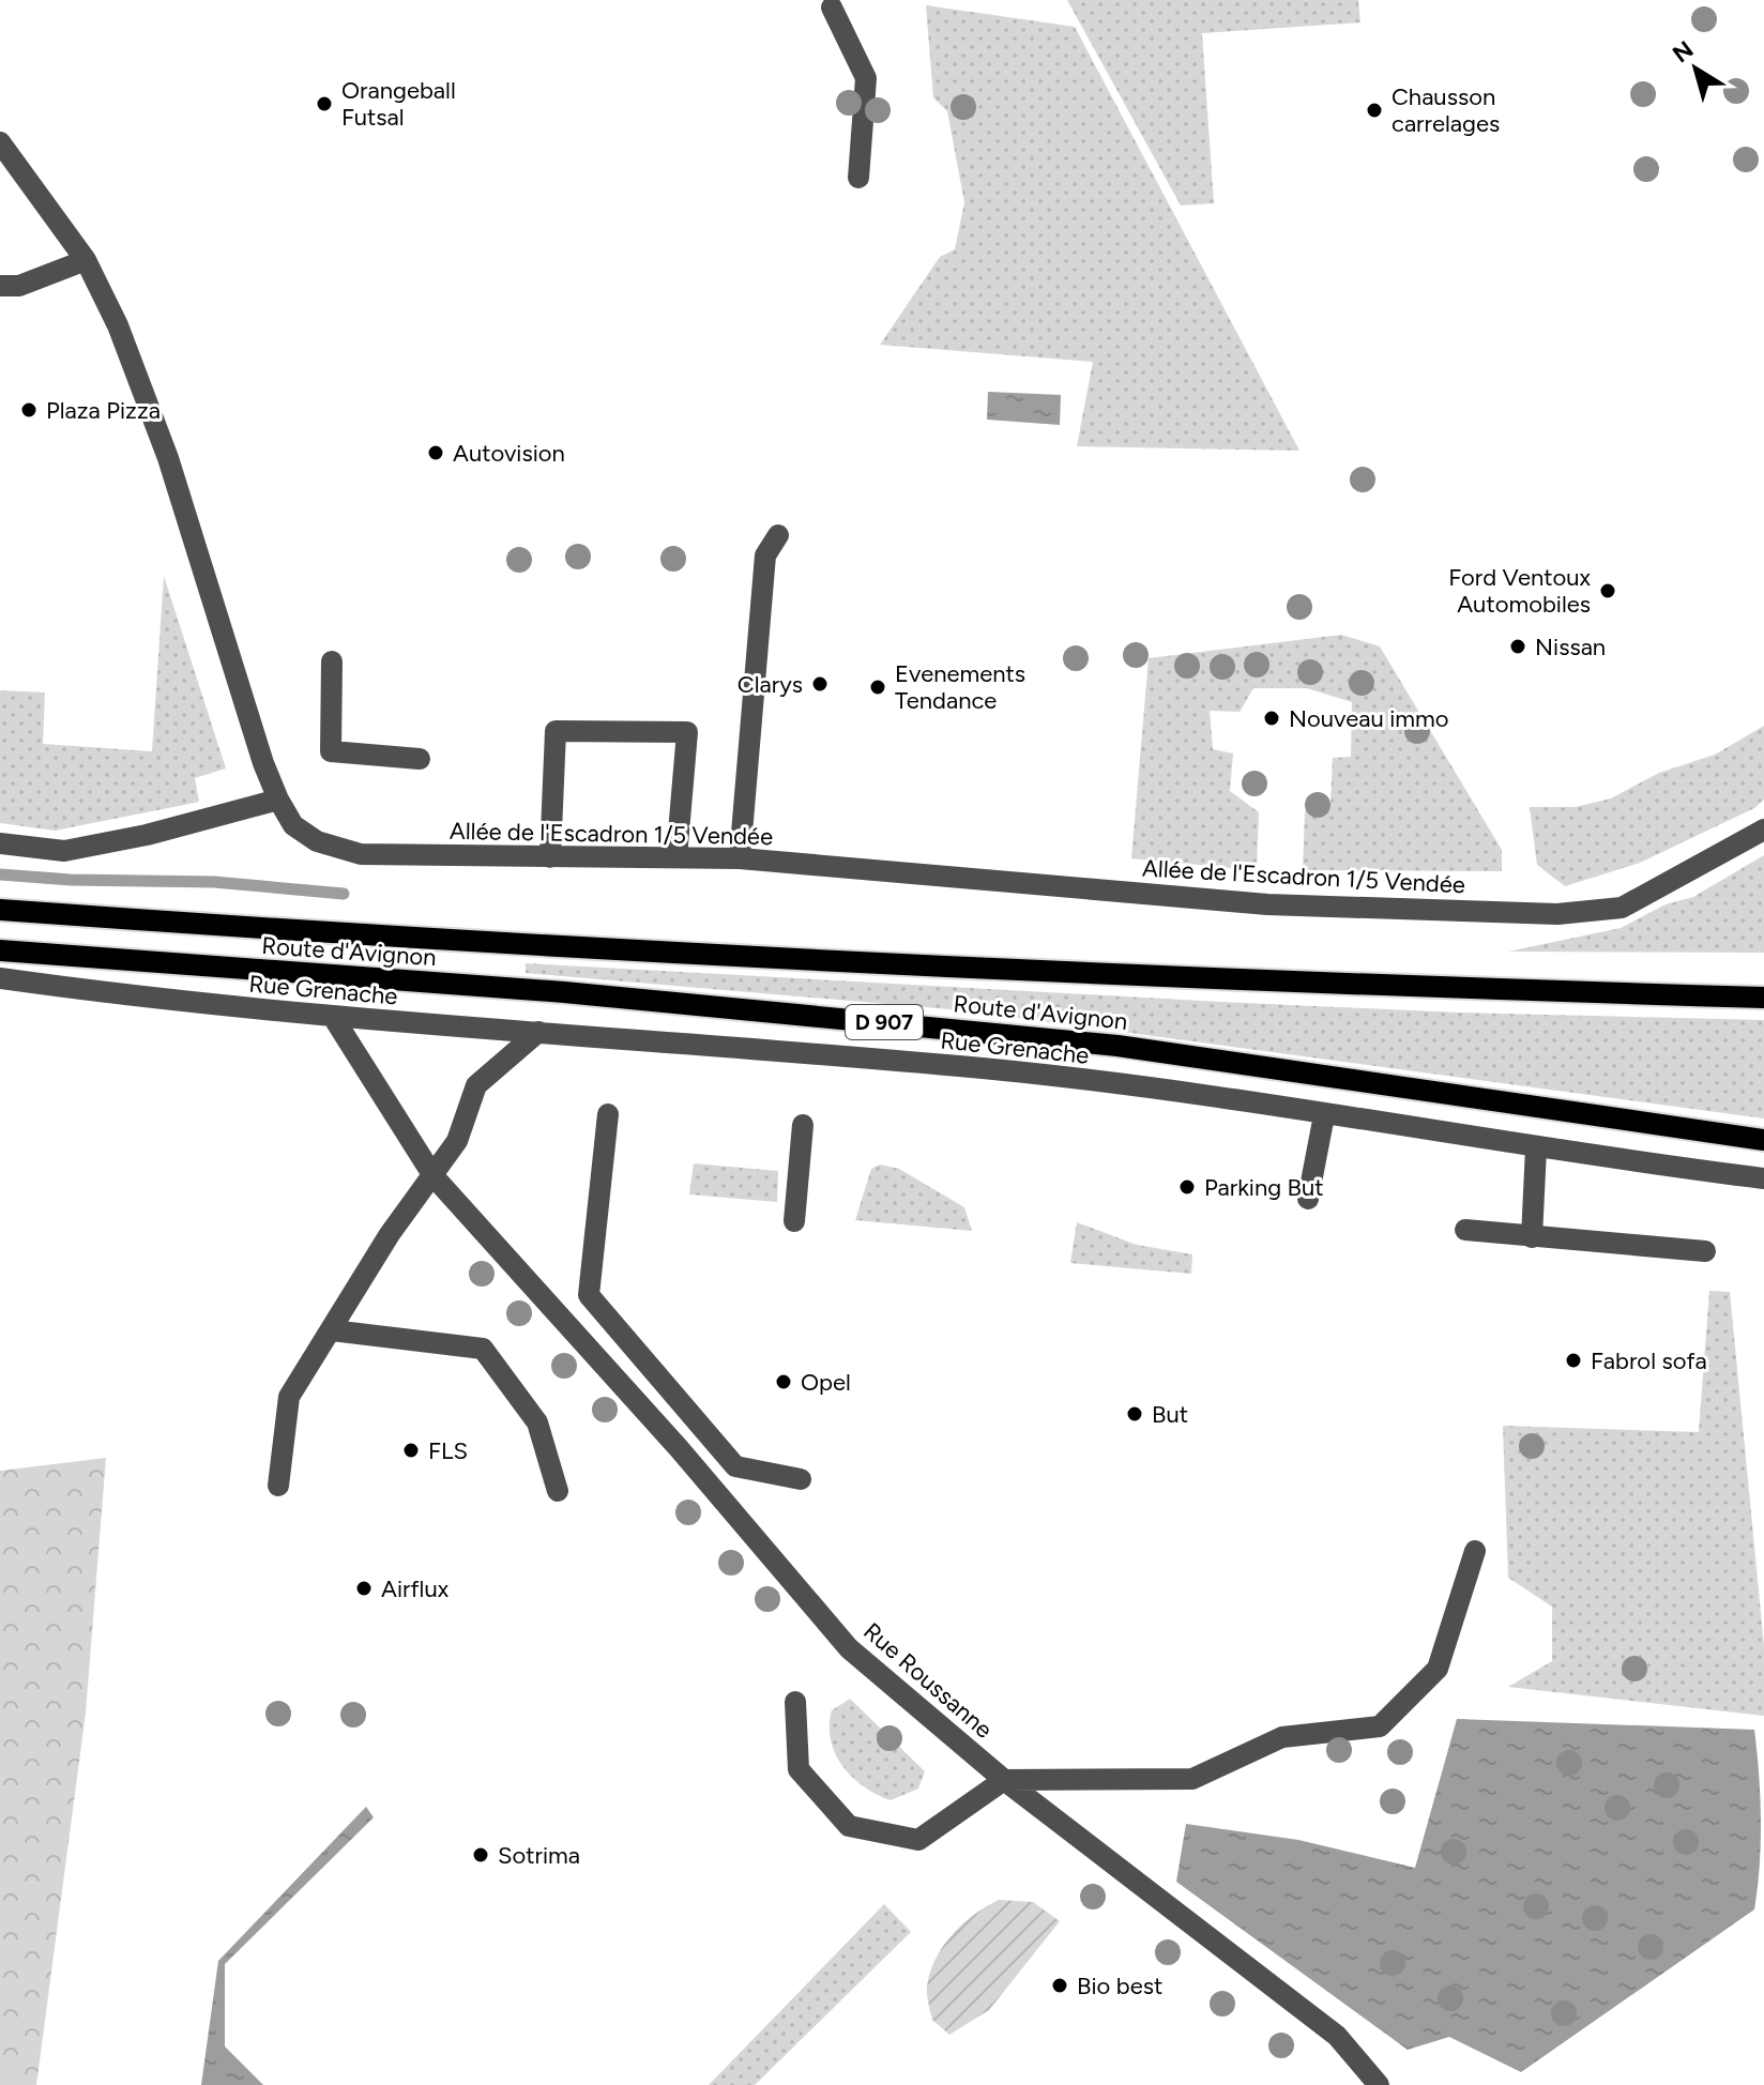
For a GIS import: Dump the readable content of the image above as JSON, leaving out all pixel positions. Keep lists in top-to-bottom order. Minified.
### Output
{"streets":{"main road":["Route d'Avignon","D 907"],"street":["Allée de l'Escadron 1/5 Vendée","Rue Grenache","Rue Roussanne"]},"crossings":[["Rue Grenache","Rue Roussanne"]],"places":["Orangeball Futsal","Chausson carrelages","Plaza Pizza","Autovision","Ford Ventoux Automobiles","Nissan","Clarys","Evenements Tendance","Nouveau immo","Parking But","Fabrol sofa","Opel","But","FLS","Airflux","Sotrima","Bio best"],"north":"top left"}
